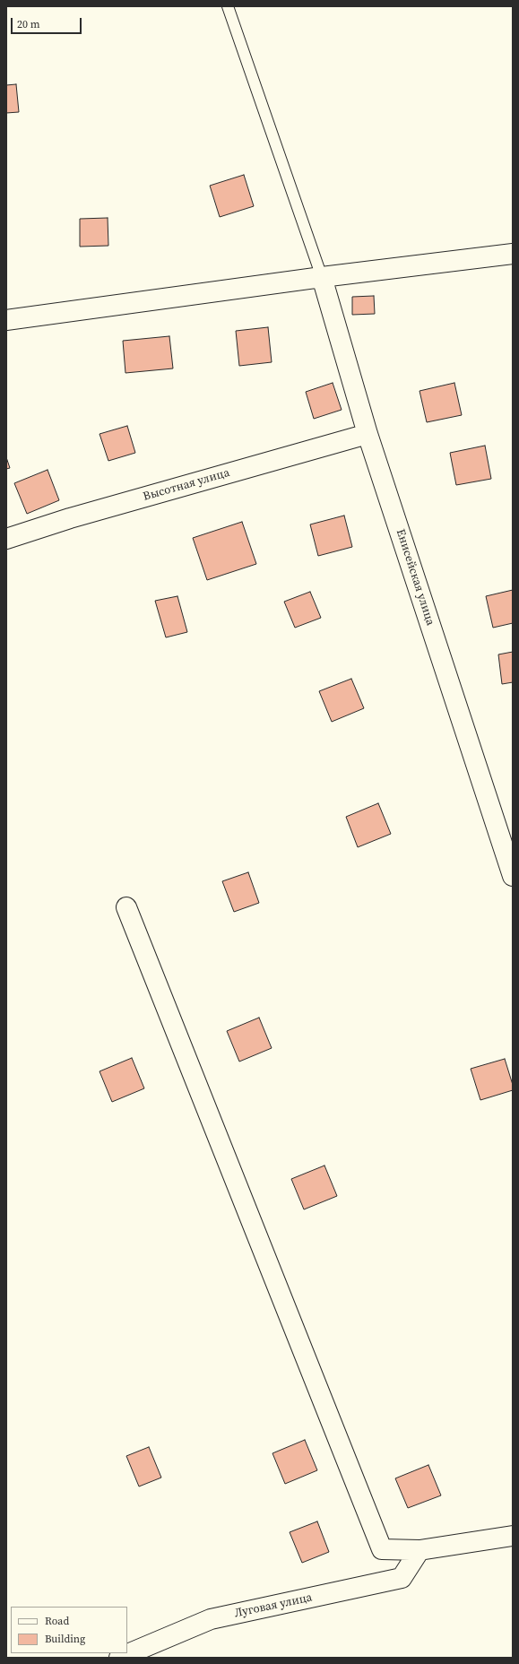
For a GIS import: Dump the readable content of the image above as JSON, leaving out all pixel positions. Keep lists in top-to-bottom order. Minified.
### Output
{"streets":{"street":["Высотная улица","Енисейская улица","Луговая улица"]},"crossings":[["Высотная улица","Енисейская улица"]],"legend":["Road","Building"],"scale_bar":"20 m"}
